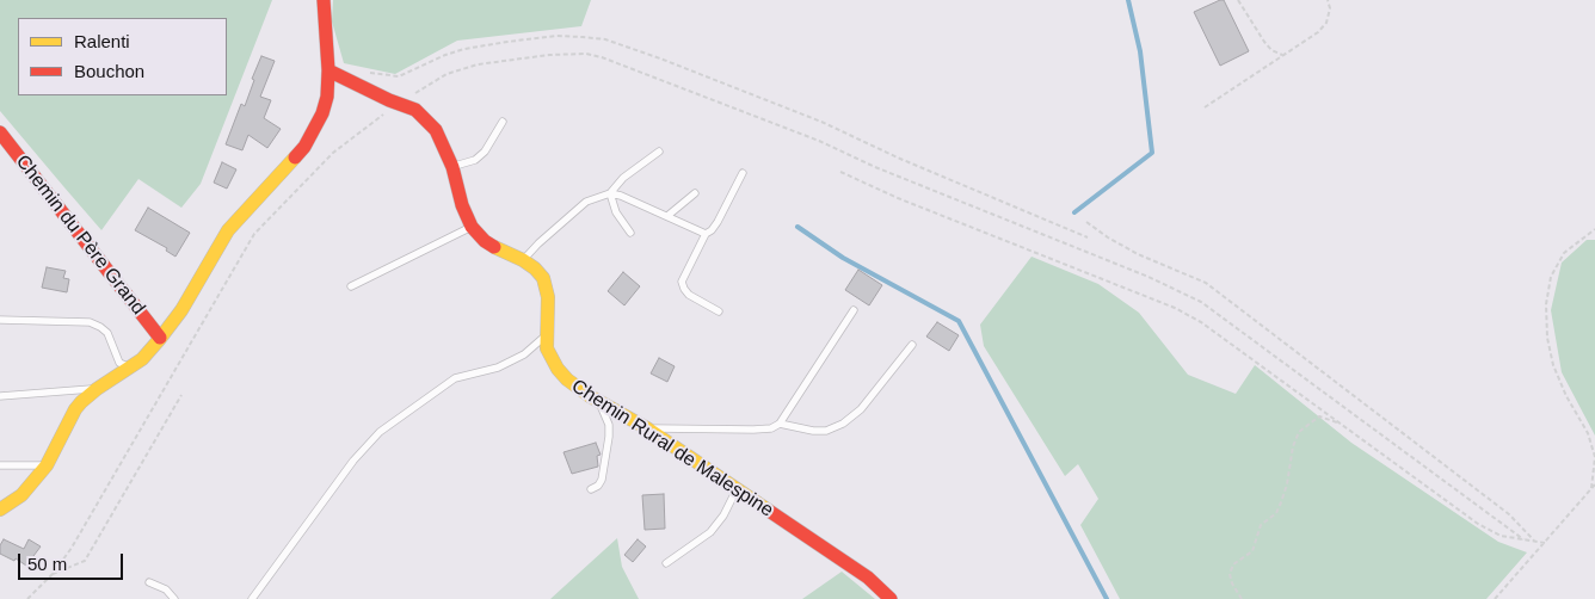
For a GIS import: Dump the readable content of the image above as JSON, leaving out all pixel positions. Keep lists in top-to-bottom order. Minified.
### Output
{"streets":{"street":["Chemin du Père Grand","Chemin Rural de Malespine"]},"legend":["Ralenti","Bouchon"],"scale_bar":"50 m"}
